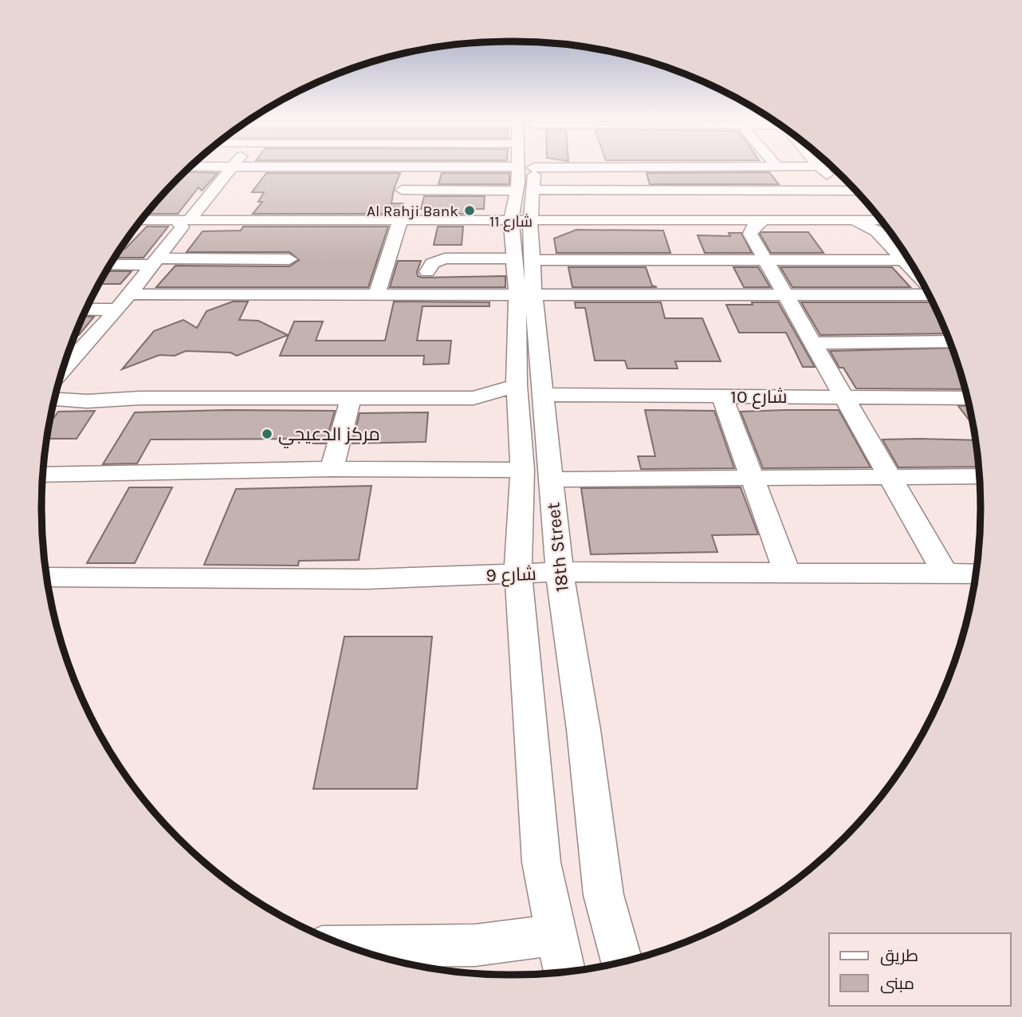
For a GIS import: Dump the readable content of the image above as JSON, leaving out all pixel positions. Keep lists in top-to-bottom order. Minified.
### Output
{"streets":{"street":["شارع 11","شارع 10","18th Street","شارع 9"]},"crossings":[["شارع 10","18th Street"],["18th Street","شارع 9"]],"places":["Al Rahji Bank","مركز الدعيجي"],"legend":["طريق","مبنى"]}
